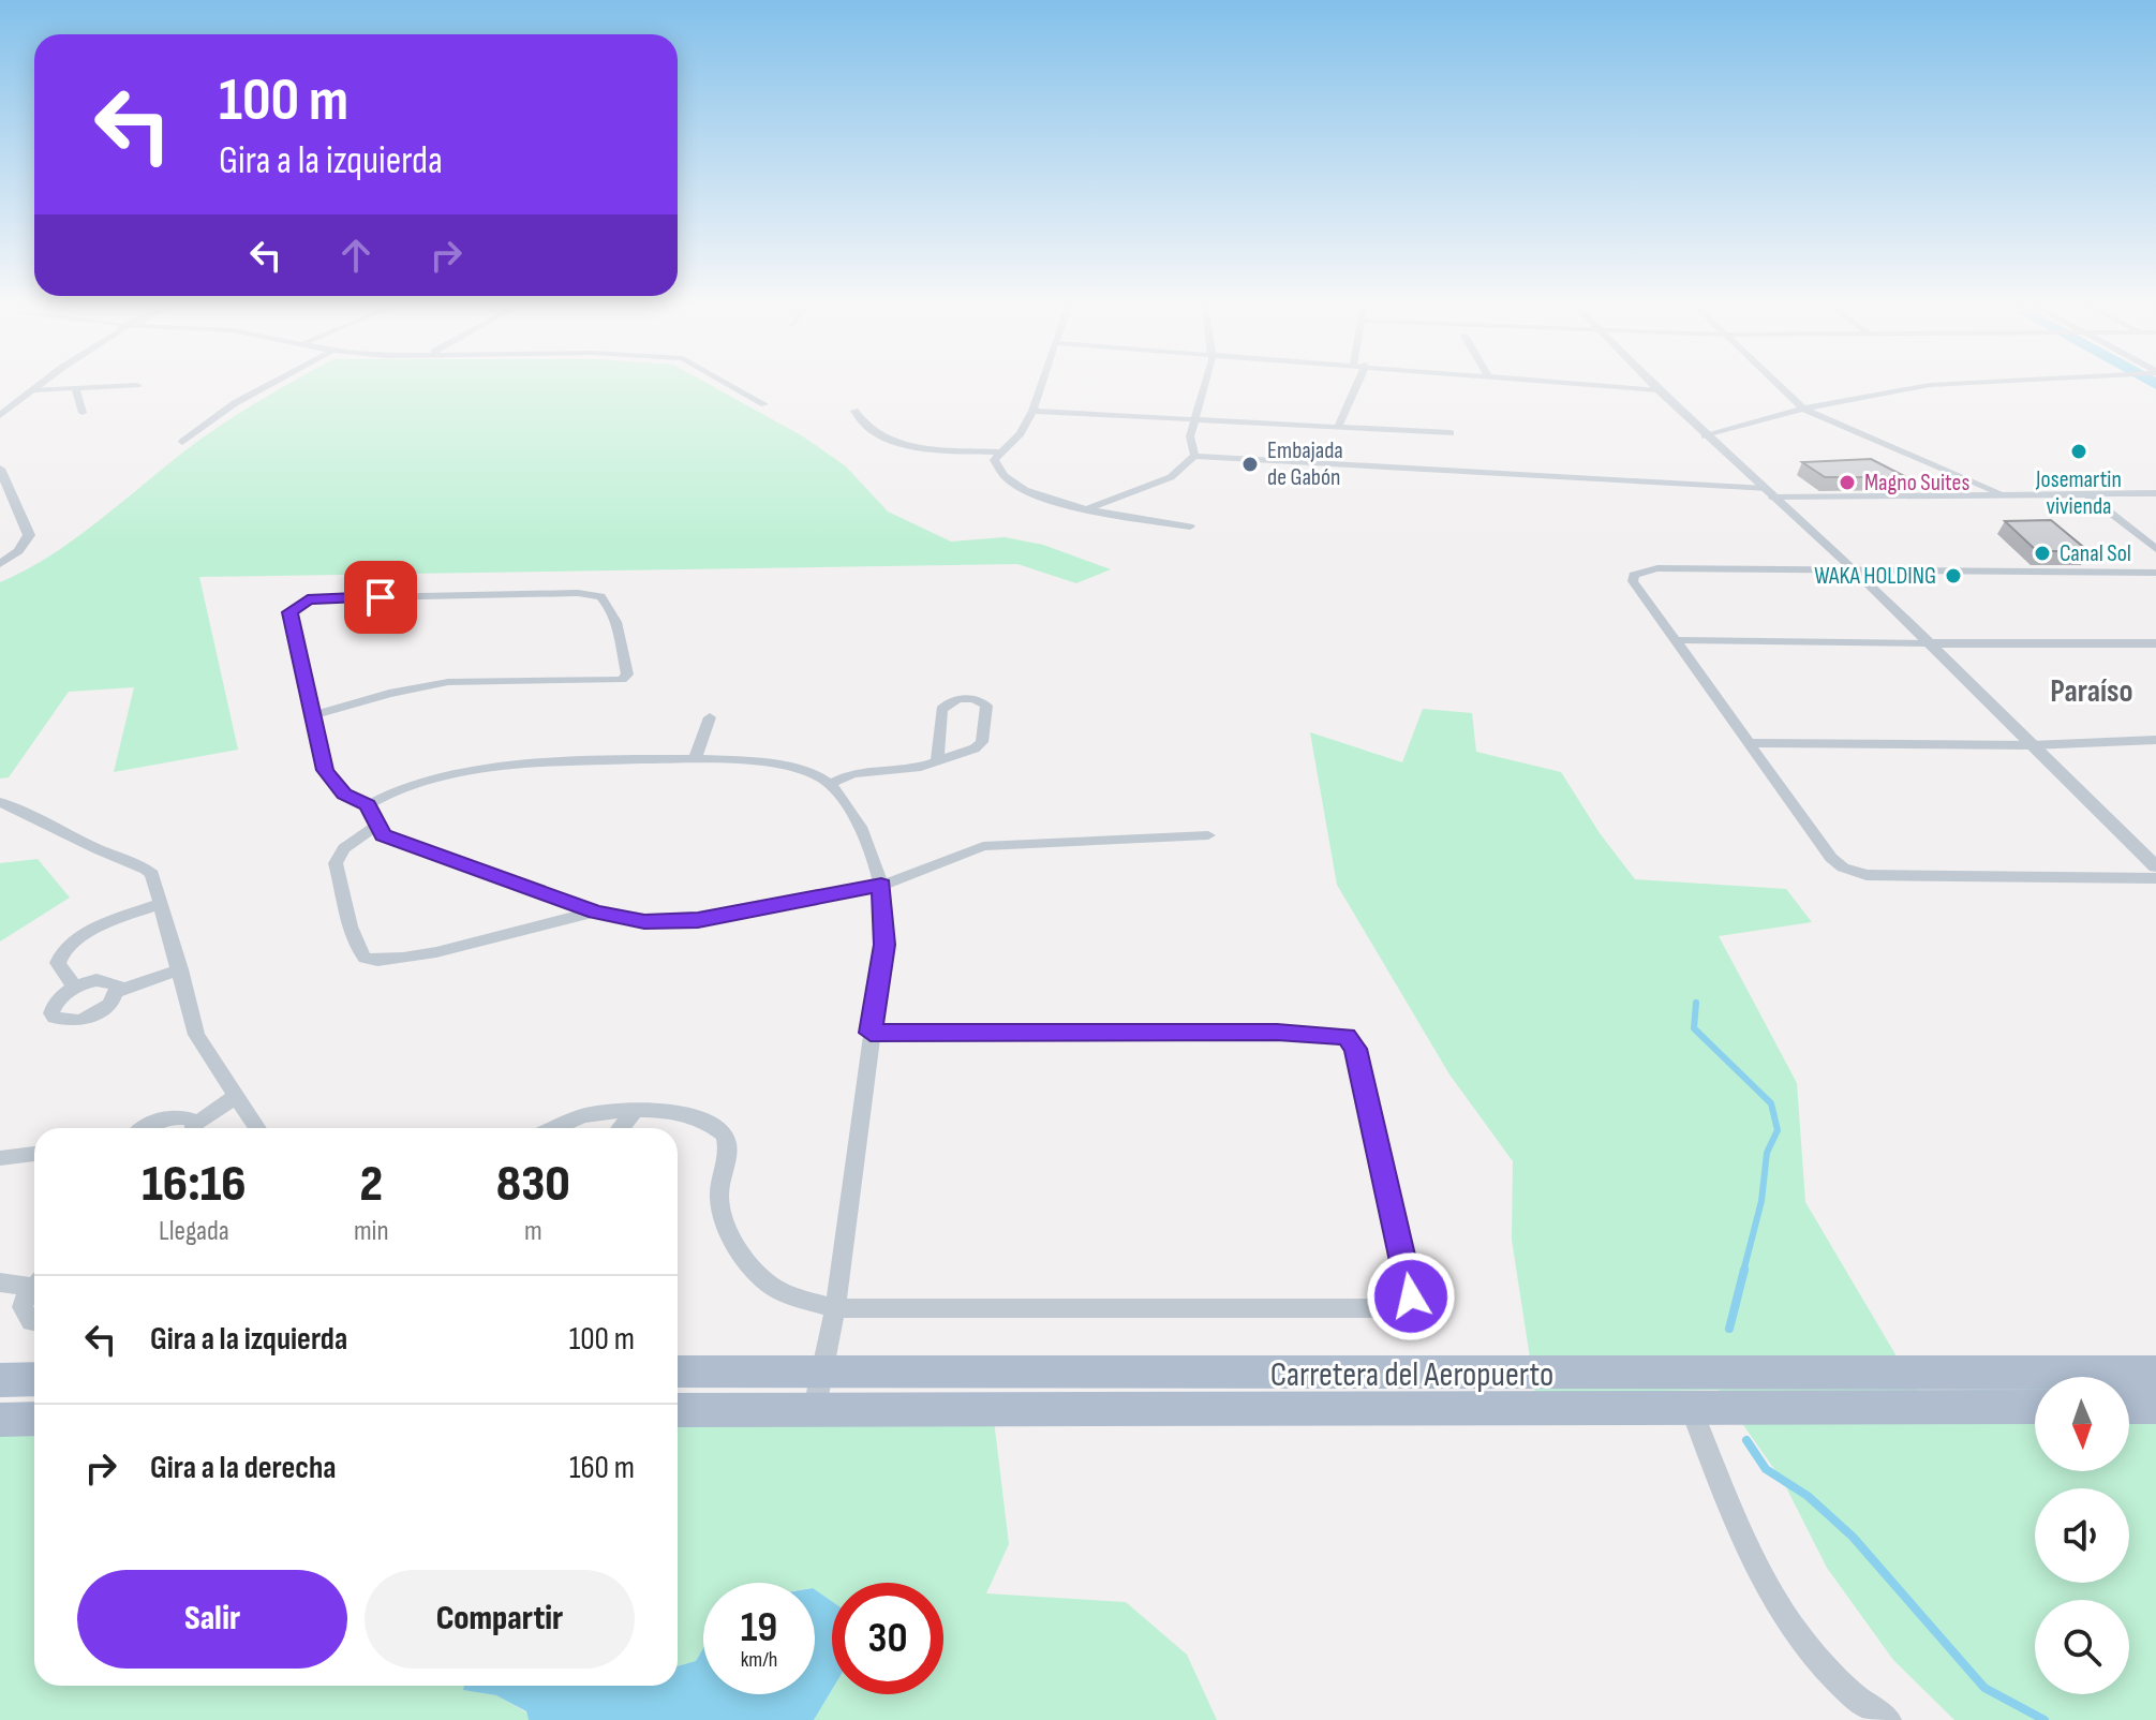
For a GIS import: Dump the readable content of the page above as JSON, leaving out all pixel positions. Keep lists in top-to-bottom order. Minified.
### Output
{"streets":{"main road":["Carretera del Aeropuerto"]},"districts":["Paraíso"],"places":["Josemartin vivienda","Embajada de Gabón","Magno Suites","Canal Sol","WAKA HOLDING"],"north":"bottom","page":{"turn":["100 m","Gira a la izquierda"],"eta":["16:16","Llegada","2","min","830","m"],"list":[{"name":"Gira a la izquierda","value":"100 m"},{"name":"Gira a la derecha","value":"160 m"}],"buttons":["Salir","Compartir"],"speed":"19 km/h","limit":"30"}}
